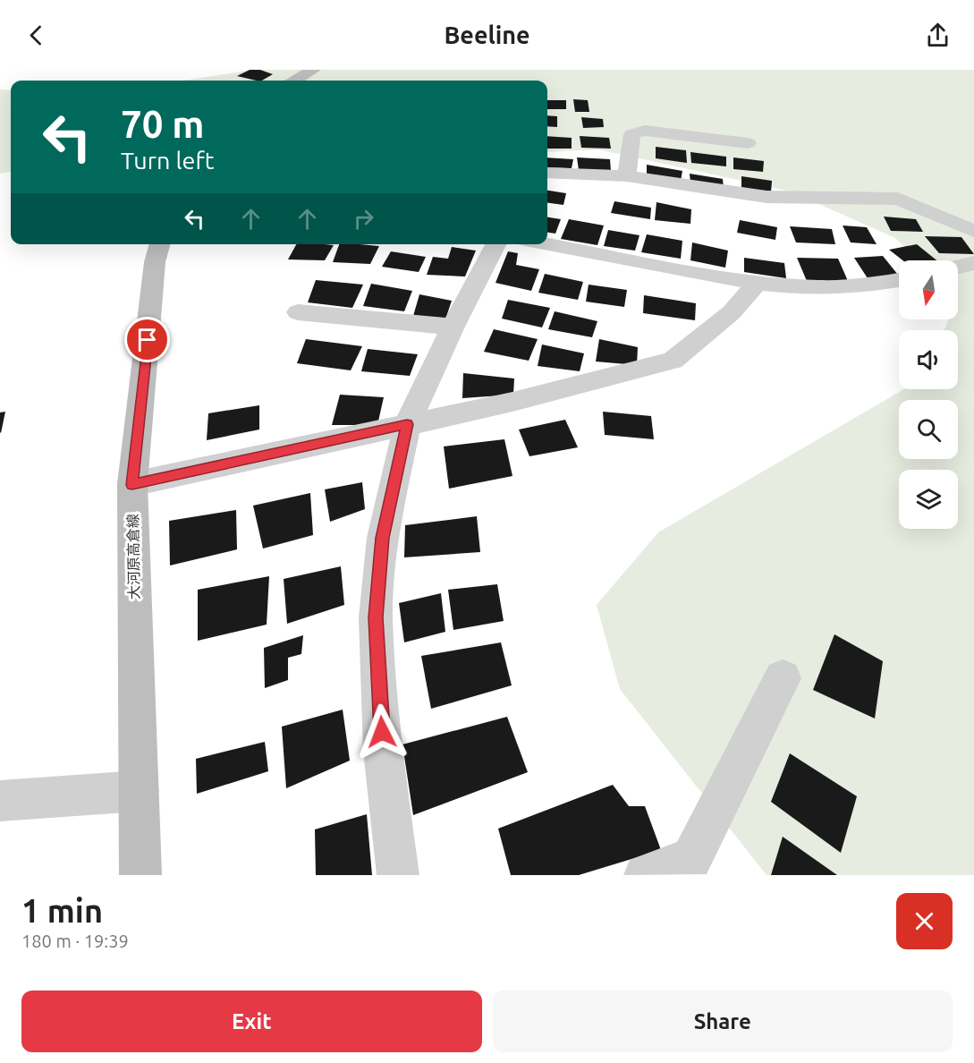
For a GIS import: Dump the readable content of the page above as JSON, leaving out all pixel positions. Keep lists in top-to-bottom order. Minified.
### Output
{"streets":{"main road":["大河原高倉線"]},"north":"bottom","page":{"header":"Beeline","turn":["70 m","Turn left"],"heading":["1 min","180 m · 19:39"],"buttons":["Exit","Share"]}}
